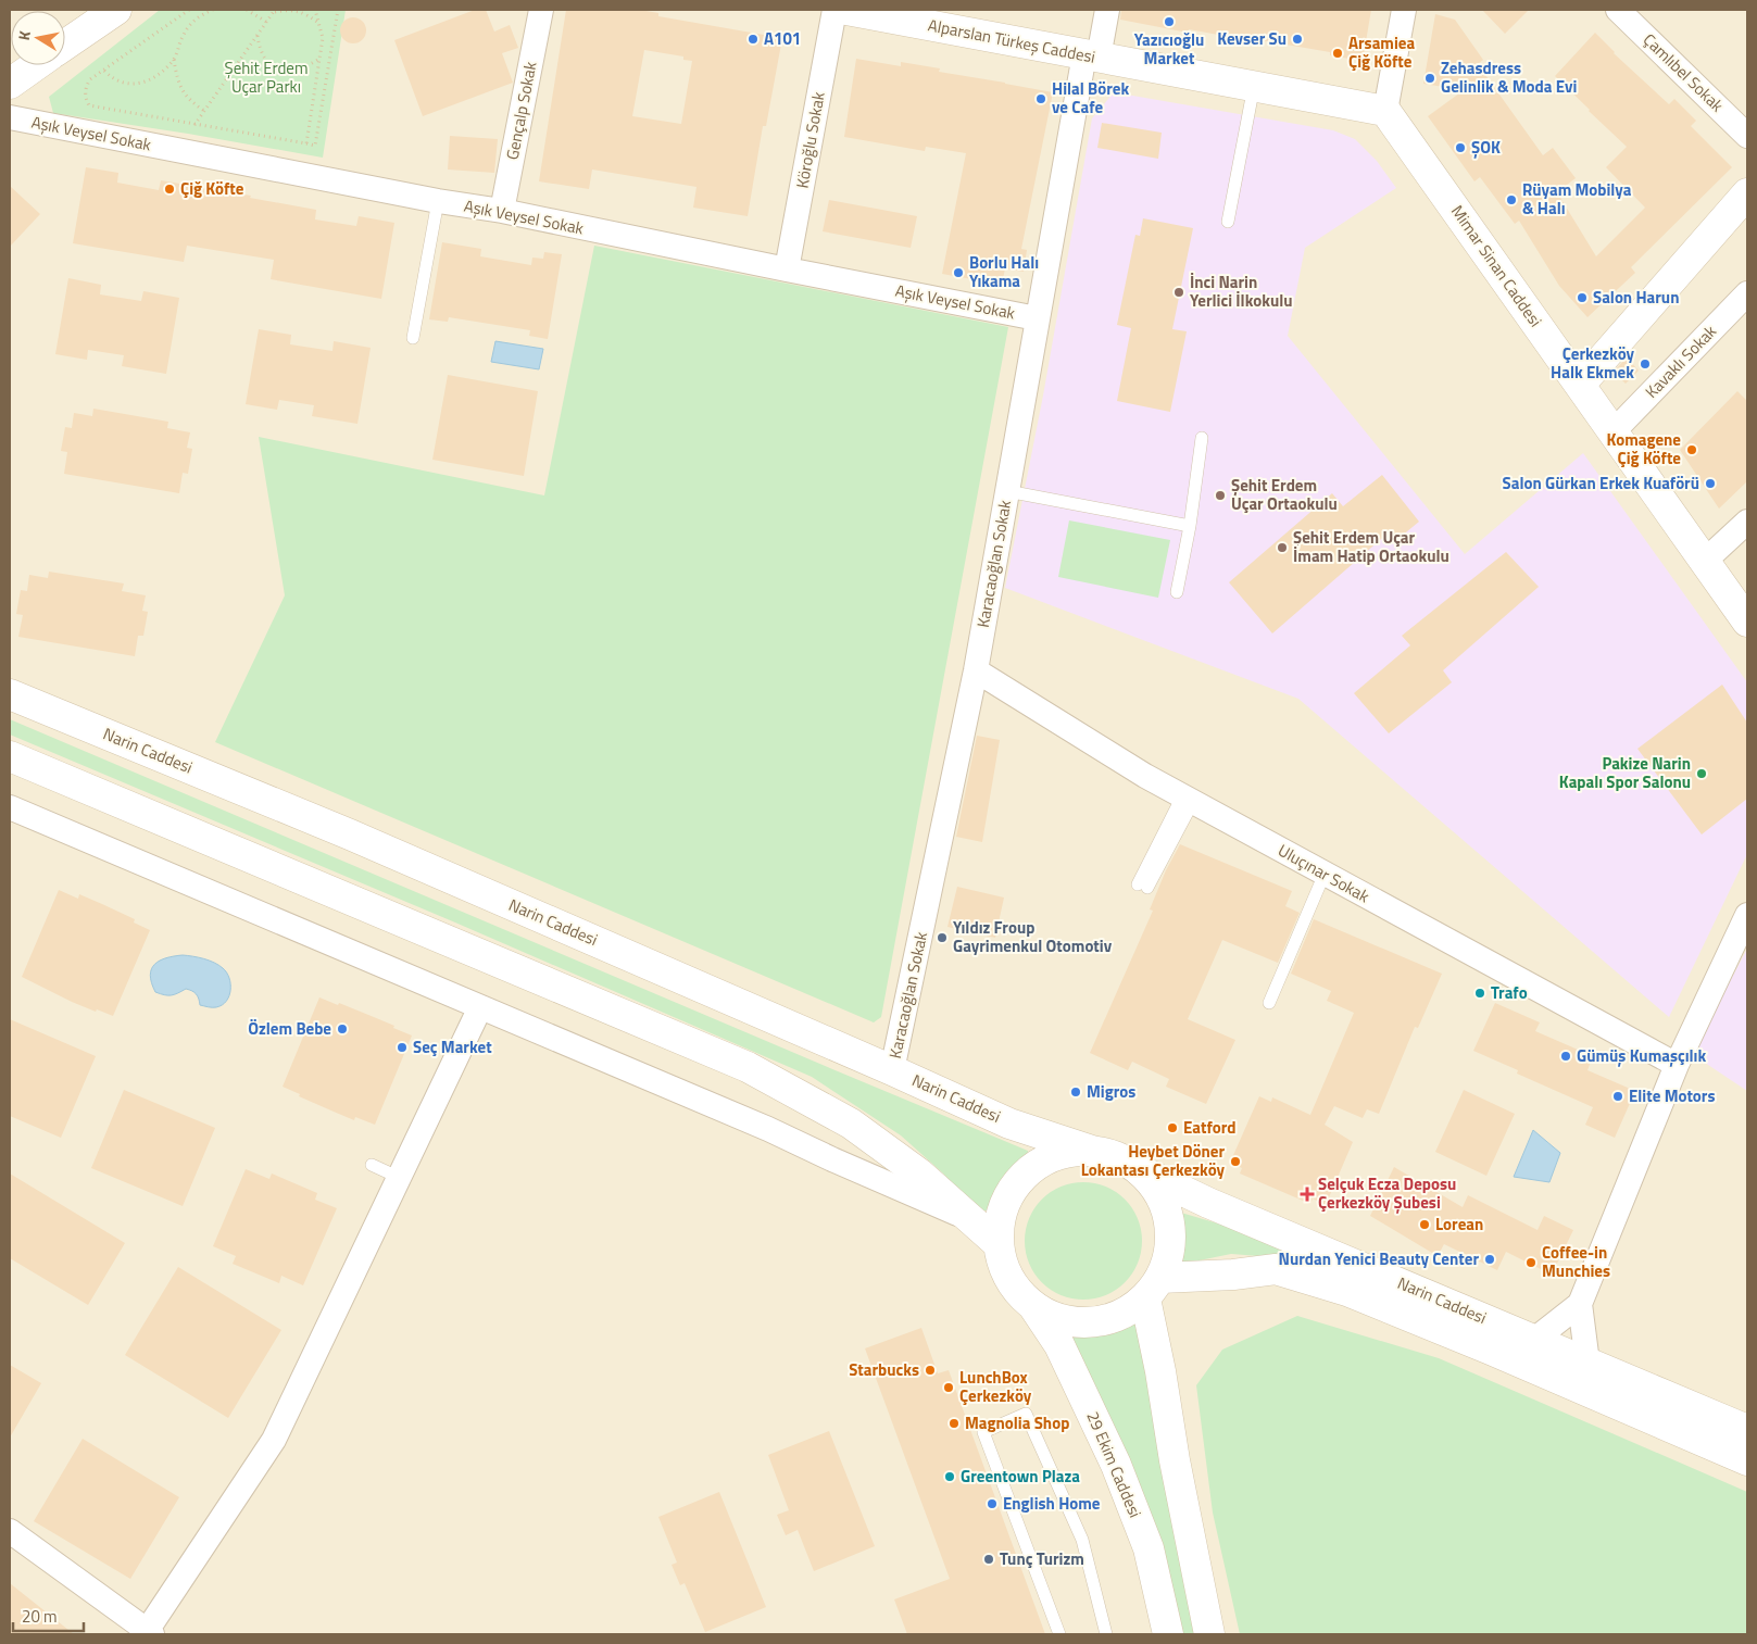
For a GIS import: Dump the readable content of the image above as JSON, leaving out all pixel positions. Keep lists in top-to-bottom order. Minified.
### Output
{"streets":{"main road":["Alparslan Türkeş Caddesi","Mimar Sinan Caddesi","Narin Caddesi","29 Ekim Caddesi"],"street":["Çamlıbel Sokak","Gençalp Sokak","Aşık Veysel Sokak","Köroğlu Sokak","Kavaklı Sokak","Karacaoğlan Sokak","Uluçınar Sokak"]},"crossings":[["Alparslan Türkeş Caddesi","Karacaoğlan Sokak"],["Gençalp Sokak","Aşık Veysel Sokak"],["Aşık Veysel Sokak","Köroğlu Sokak"],["Aşık Veysel Sokak","Karacaoğlan Sokak"],["Mimar Sinan Caddesi","Kavaklı Sokak"],["Karacaoğlan Sokak","Narin Caddesi"],["Karacaoğlan Sokak","Uluçınar Sokak"],["Narin Caddesi","29 Ekim Caddesi"]],"parks":["Şehit Erdem Uçar Parkı"],"places":{"other":["Yazıcıoğlu Market","A101","Kevser Su","Arsamiea Çiğ Köfte","Zehasdress Gelinlik & Moda Evi","Hilal Börek ve Cafe","ŞOK","Çiğ Köfte","Rüyam Mobilya & Halı","Borlu Halı Yıkama","İnci Narin Yerlici İlkokulu","Salon Harun","Çerkezköy Halk Ekmek","Komagene Çiğ Köfte","Salon Gürkan Erkek Kuaförü","Şehit Erdem Uçar Ortaokulu","Şehit Erdem Uçar İmam Hatip Ortaokulu","Pakize Narin Kapalı Spor Salonu","Yıldız Froup Gayrimenkul Otomotiv","Trafo","Özlem Bebe","Seç Market","Gümüş Kumaşçılık","Migros","Elite Motors","Eatford","Heybet Döner Lokantası Çerkezköy","Lorean","Nurdan Yenici Beauty Center","Coffee-in Munchies","Starbucks","LunchBox Çerkezköy","Magnolia Shop","Greentown Plaza","English Home","Tunç Turizm"],"health":["Selçuk Ecza Deposu Çerkezköy Şubesi"]},"scale_bar":"20 m","north":"left"}
